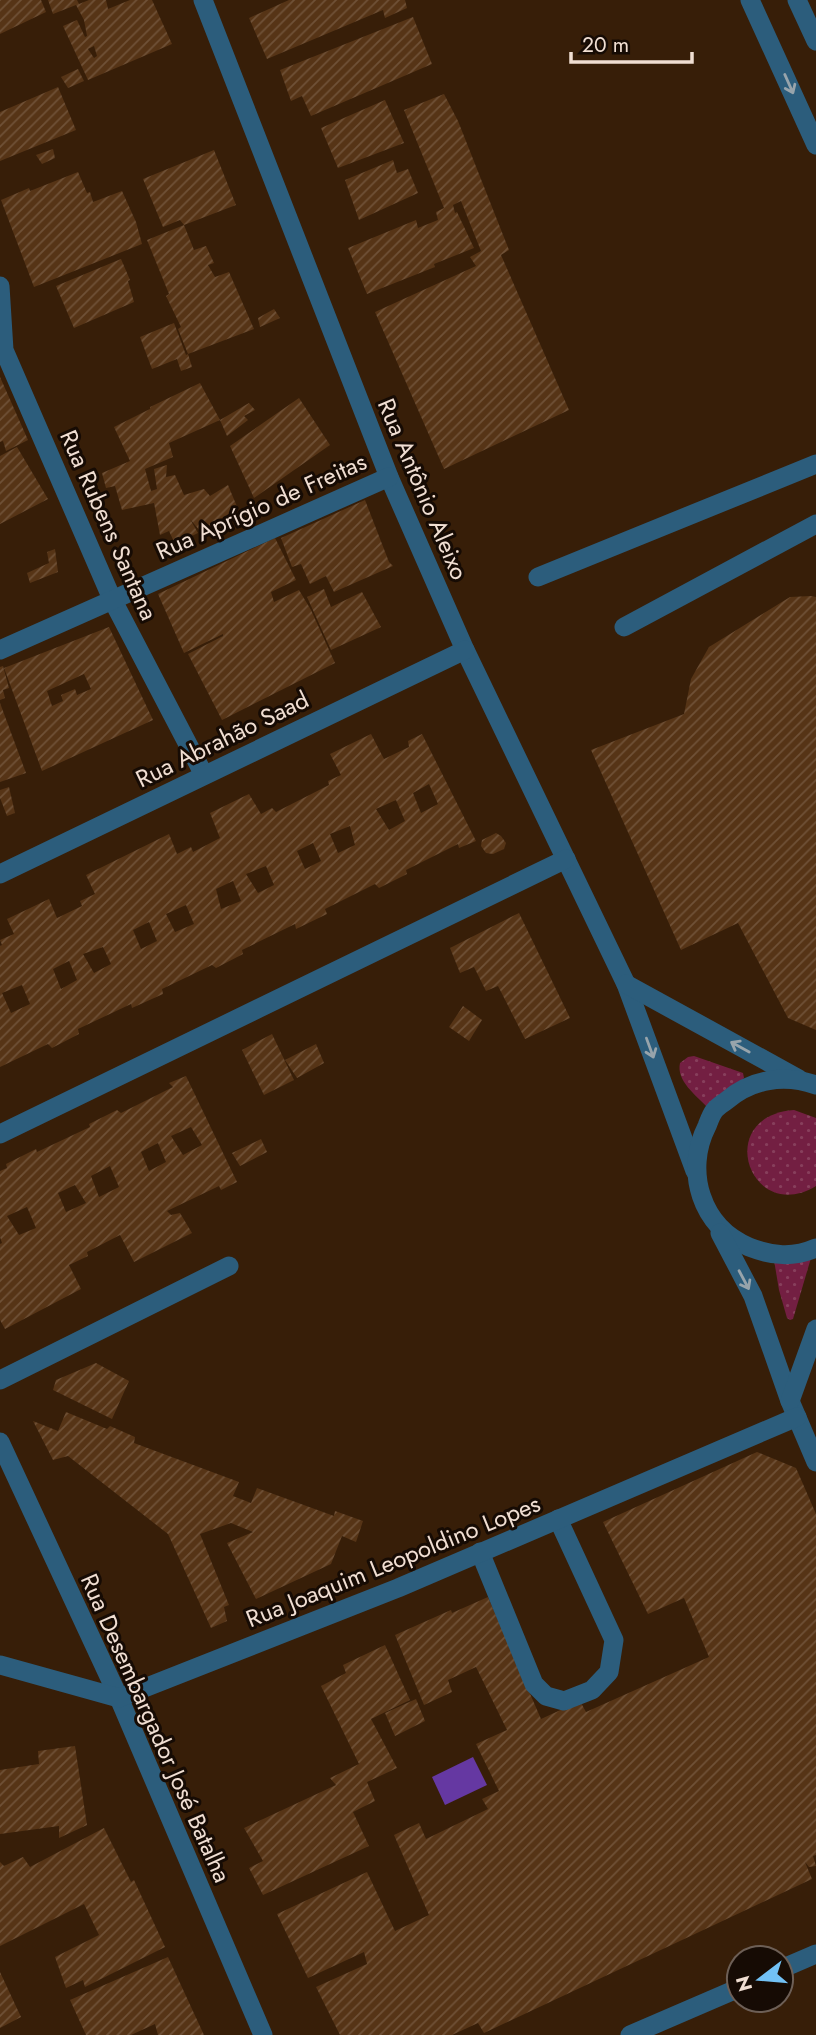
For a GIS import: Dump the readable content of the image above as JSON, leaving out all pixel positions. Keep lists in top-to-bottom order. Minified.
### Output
{"streets":{"street":["Rua Antônio Aleixo","Rua Aprígio de Freitas","Rua Rubens Santana","Rua Abrahão Saad","Rua Joaquim Leopoldino Lopes","Rua Desembargador José Batalha"]},"crossings":[["Rua Antônio Aleixo","Rua Aprígio de Freitas"],["Rua Antônio Aleixo","Rua Abrahão Saad"],["Rua Aprígio de Freitas","Rua Rubens Santana"],["Rua Rubens Santana","Rua Abrahão Saad"],["Rua Joaquim Leopoldino Lopes","Rua Desembargador José Batalha"]],"scale_bar":"20 m","north":"left"}
